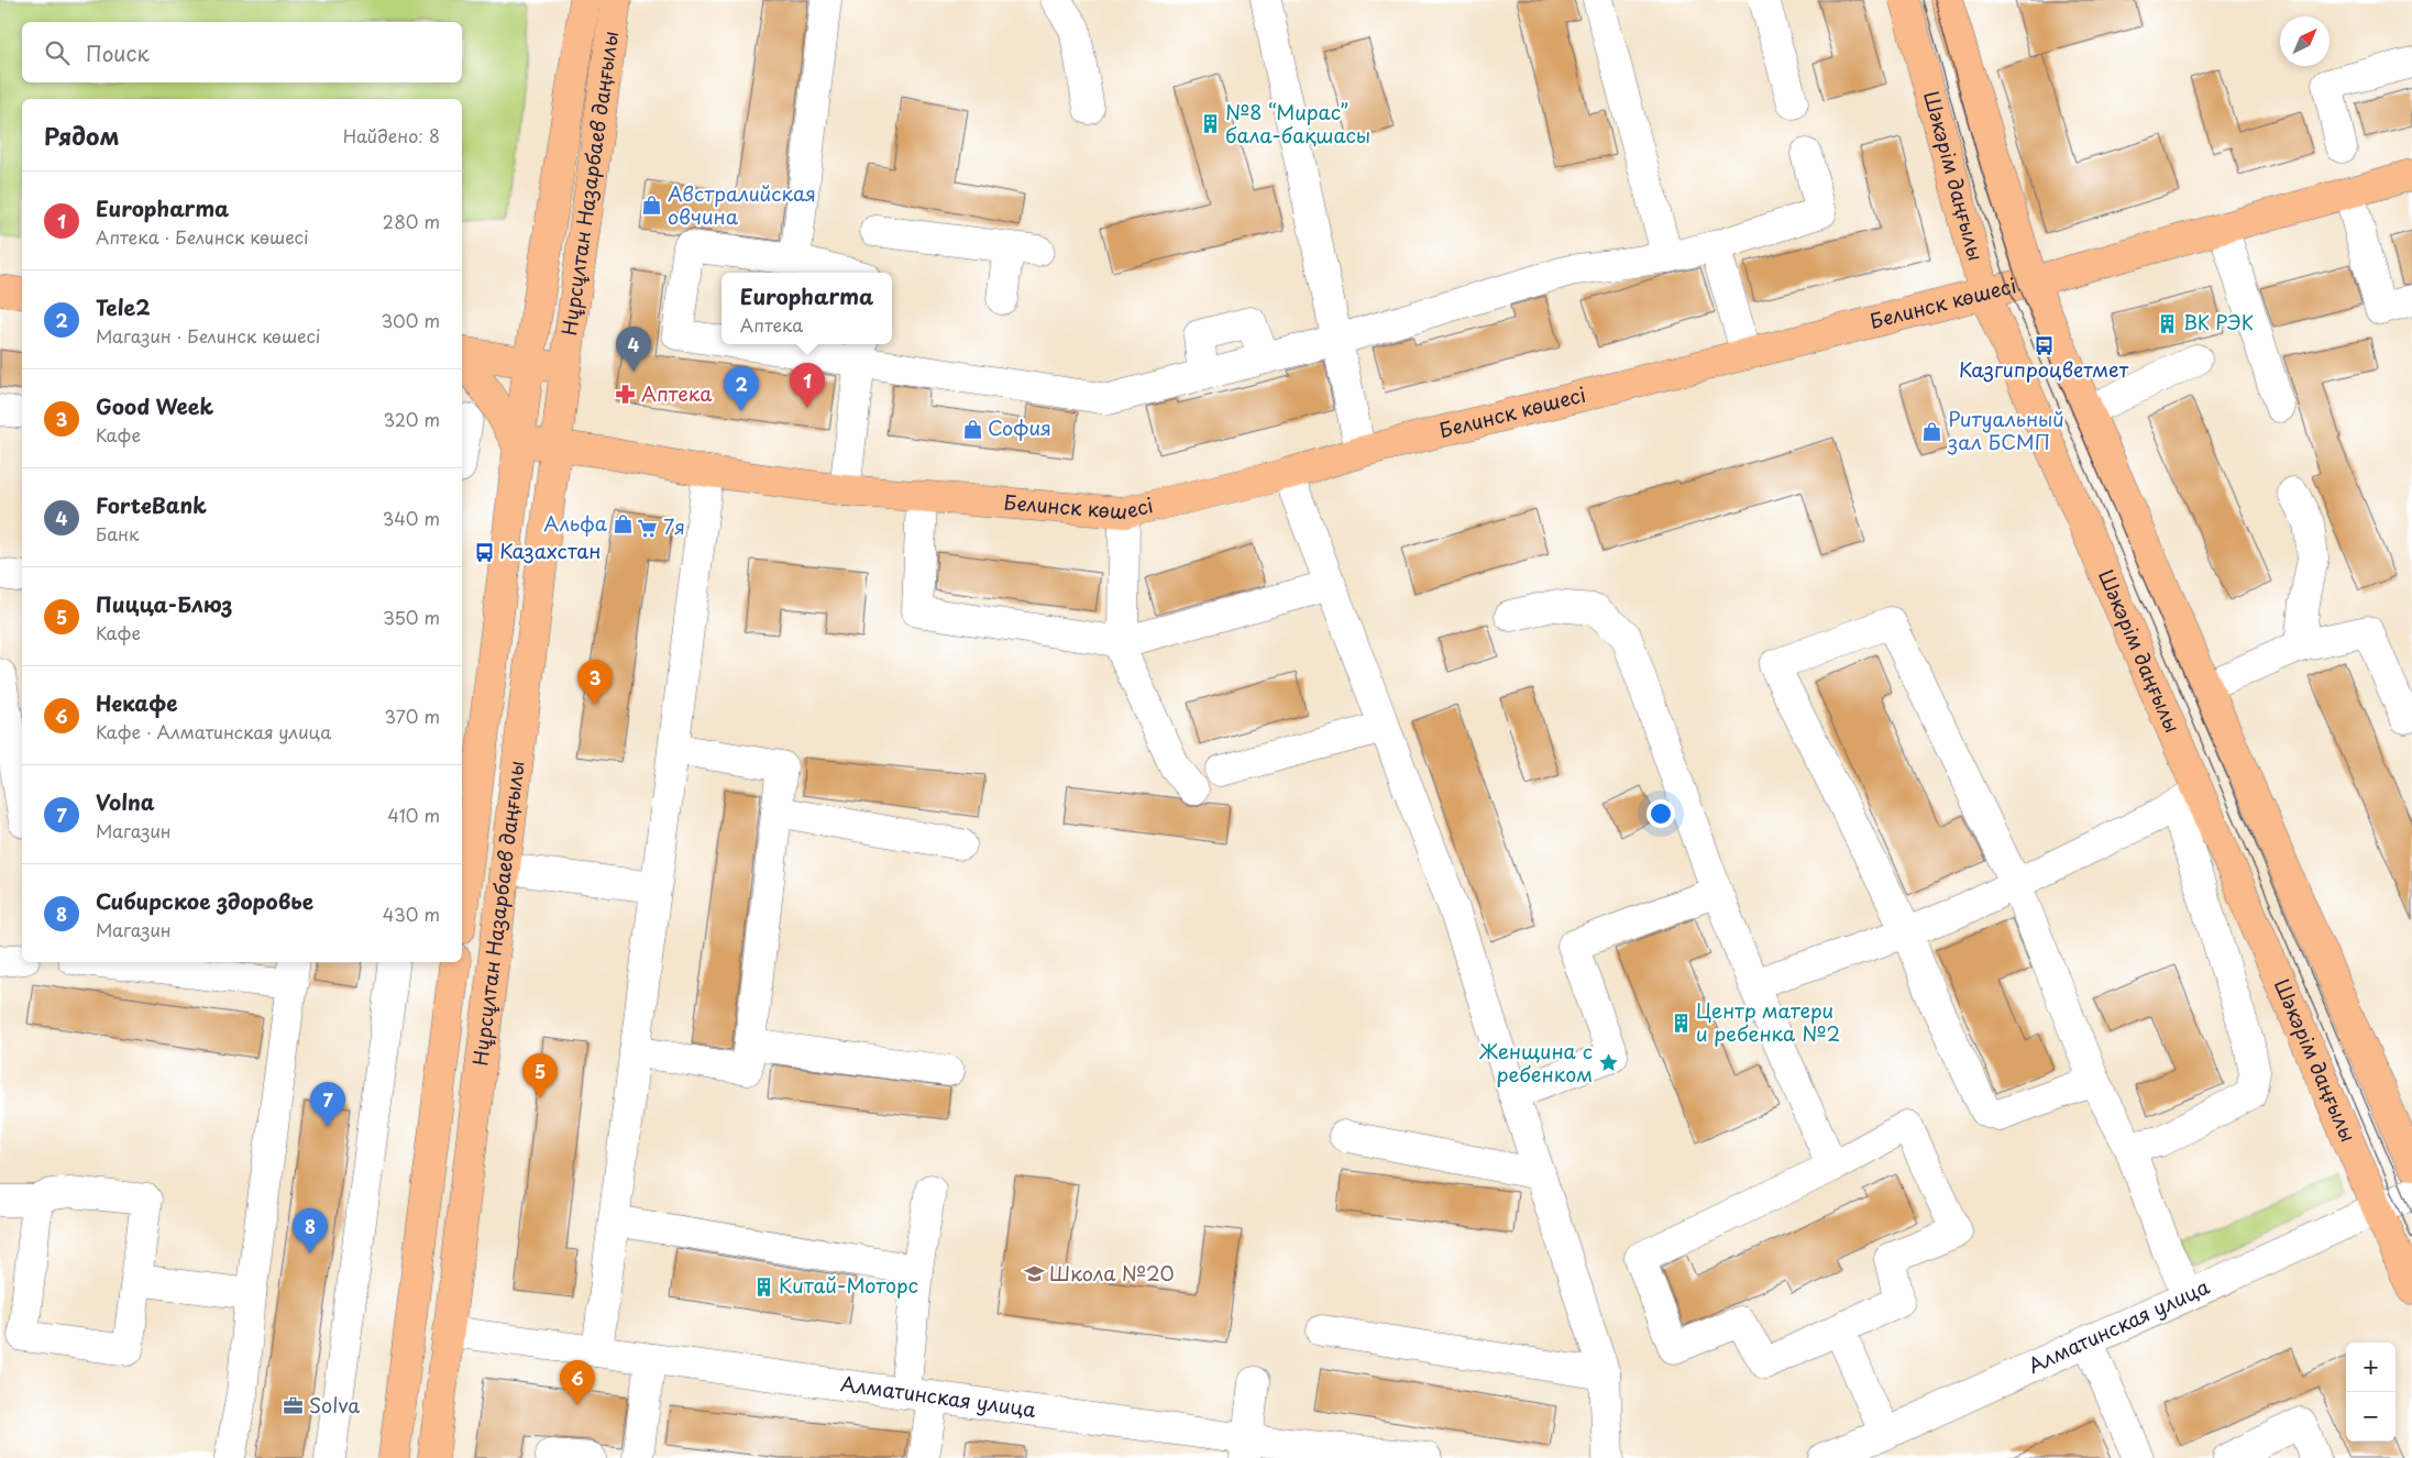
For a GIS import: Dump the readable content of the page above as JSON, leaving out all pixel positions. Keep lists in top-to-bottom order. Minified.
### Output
{"streets":{"main road":["Шәкәрім даңғылы","Нұрсұлтан Назарбаев даңғылы","Белинск көшесі"],"street":["Алматинская улица"]},"crossings":[["Шәкәрім даңғылы","Белинск көшесі"],["Шәкәрім даңғылы","Алматинская улица"],["Нұрсұлтан Назарбаев даңғылы","Белинск көшесі"],["Нұрсұлтан Назарбаев даңғылы","Алматинская улица"]],"places":{"building":["№8 “Мирас” бала-бақшасы","ВК РЭК","Центр матери и ребенка №2","Китай-Моторс"],"shop":["Австралийская овчина","София","Ритуальный зал БСМП","Альфа"],"bus stop":["Казгипроцветмет","Казахстан"],"pharmacy":["Аптека"],"supermarket":["7я"],"place":["Женщина с ребенком"],"school or university":["Школа №20"],"office":["Solva"]},"north":"top right","page":{"search":"Поиск","heading":["Рядом","Найдено: 8"],"list":[{"mark":"1","name":"Europharma","note":"Аптека · Белинск көшесі","value":"280 m"},{"mark":"2","name":"Tele2","note":"Магазин · Белинск көшесі","value":"300 m"},{"mark":"3","name":"Good Week","note":"Кафе","value":"320 m"},{"mark":"4","name":"ForteBank","note":"Банк","value":"340 m"},{"mark":"5","name":"Пицца-Блюз","note":"Кафе","value":"350 m"},{"mark":"6","name":"Некафе","note":"Кафе · Алматинская улица","value":"370 m"},{"mark":"7","name":"Volna","note":"Магазин","value":"410 m"},{"mark":"8","name":"Сибирское здоровье","note":"Магазин","value":"430 m"}],"popup":["Europharma","Аптека"],"pins":["4","1","2","3","5","7","8","6"],"map_buttons":["+","−"]}}
